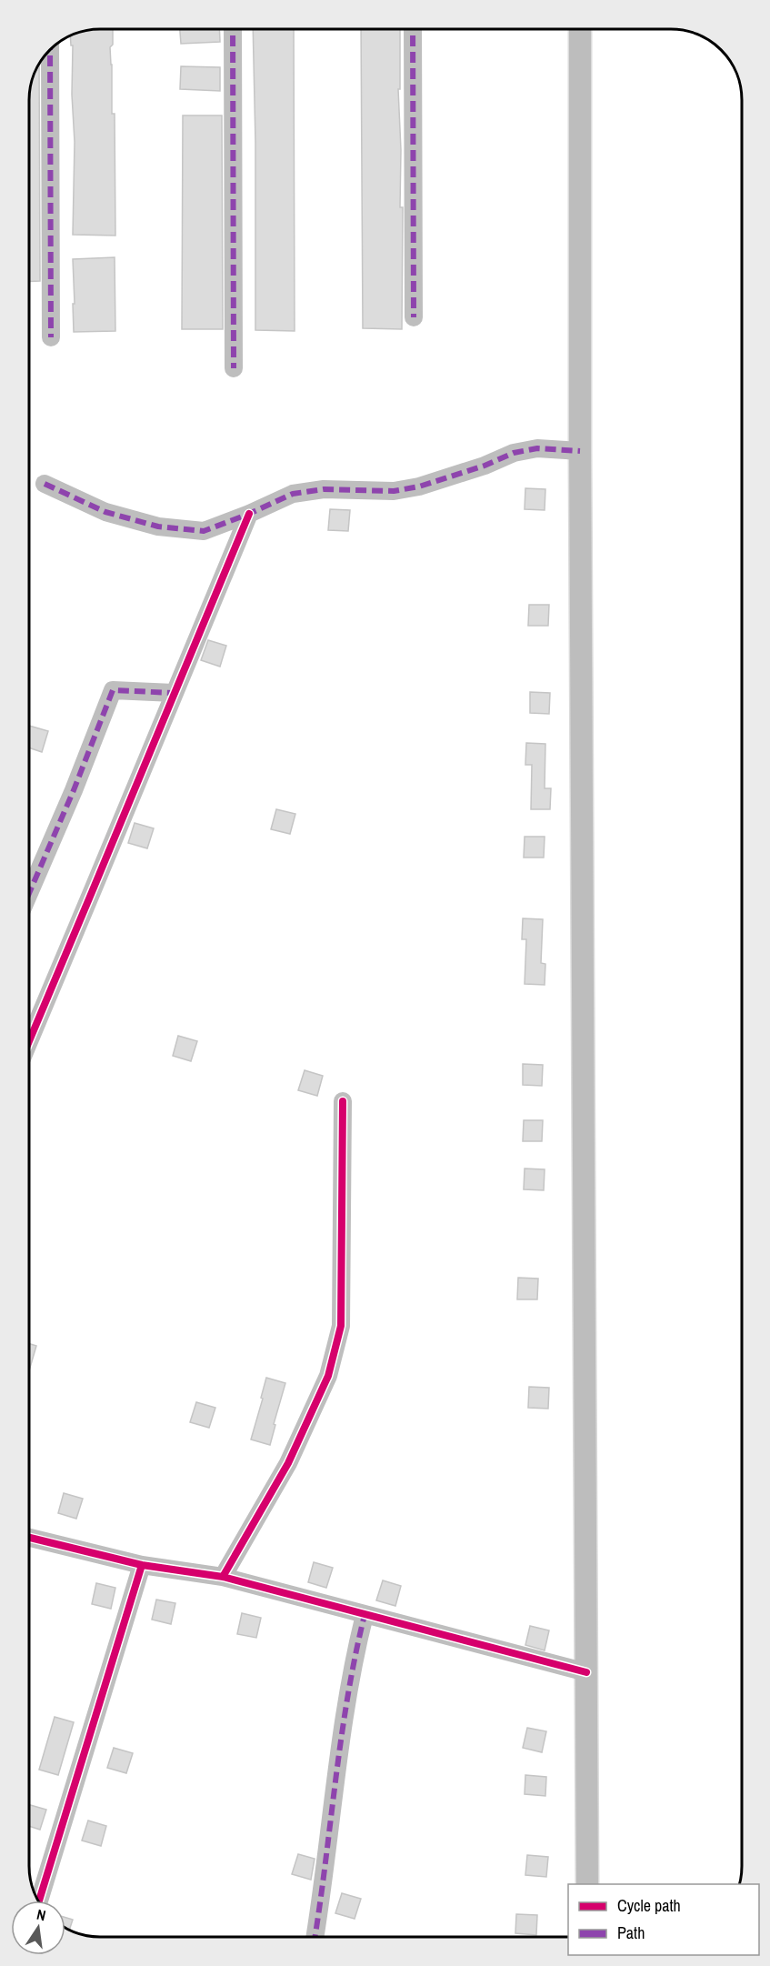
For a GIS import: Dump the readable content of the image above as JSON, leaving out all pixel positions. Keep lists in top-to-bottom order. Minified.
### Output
{"legend":["Cycle path","Path"],"north":"top"}
